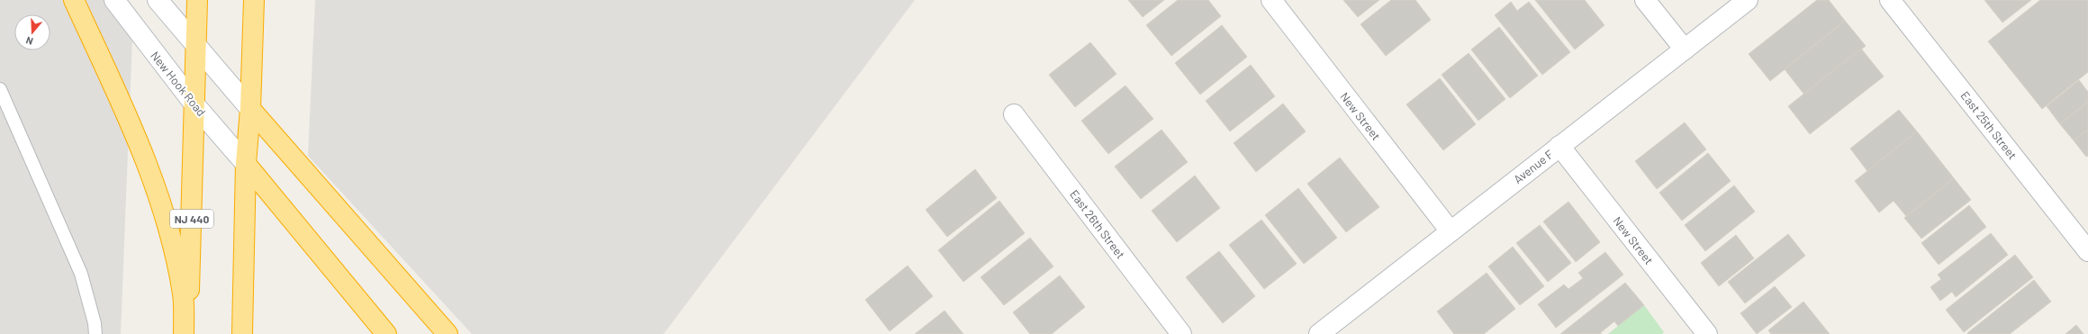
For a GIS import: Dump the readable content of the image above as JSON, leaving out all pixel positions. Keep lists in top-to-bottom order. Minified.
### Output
{"streets":{"highway":["NJ 440"],"street":["New Hook Road","New Street","East 25th Street","Avenue F","East 26th Street"]},"crossings":[["New Hook Road","NJ 440"],["New Street","Avenue F"]],"north":"bottom"}
